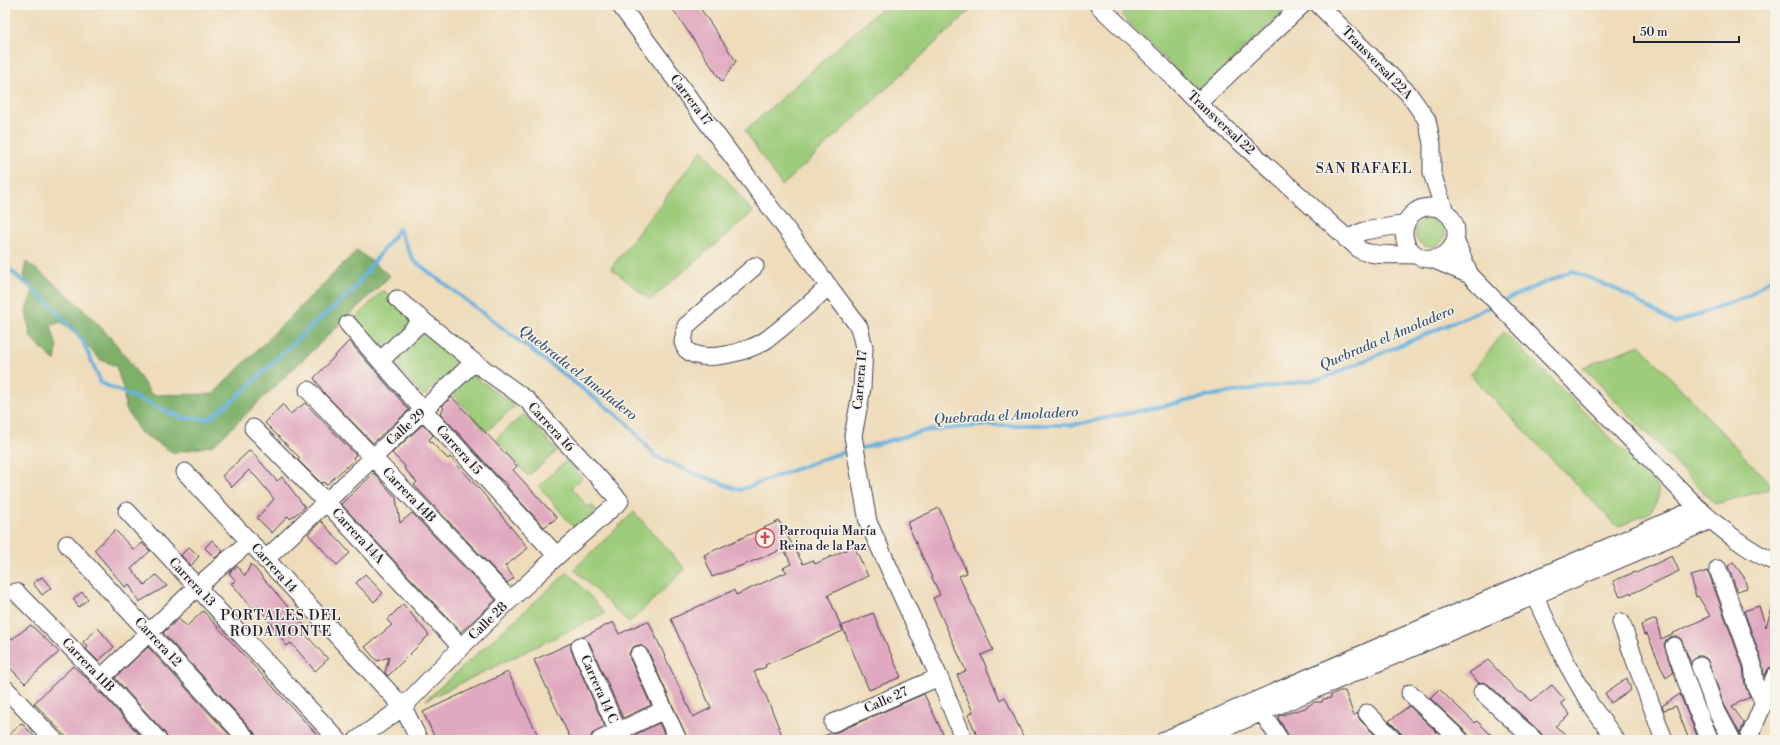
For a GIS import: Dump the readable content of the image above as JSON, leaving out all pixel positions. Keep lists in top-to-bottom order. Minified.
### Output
{"streets":{"street":["Transversal 22A","Carrera 17","Transversal 22","Calle 29","Carrera 16","Carrera 15","Carrera 14B","Carrera 14A","Carrera 14","Carrera 13","Calle 28","Carrera 12","Carrera 11B","Carrera 14 C","Calle 27"]},"crossings":[["Carrera 17","Calle 27"],["Calle 29","Carrera 16"],["Calle 29","Carrera 15"],["Calle 29","Carrera 14B"],["Calle 29","Carrera 14A"],["Calle 29","Carrera 14"],["Carrera 16","Calle 28"],["Carrera 15","Calle 28"],["Carrera 14B","Calle 28"],["Carrera 14A","Calle 28"],["Carrera 14","Calle 28"]],"districts":["SAN RAFAEL","PORTALES DEL RODAMONTE"],"water":["Quebrada el Amoladero"],"places":{"church":["Parroquia María Reina de la Paz"]},"scale_bar":"50 m"}
